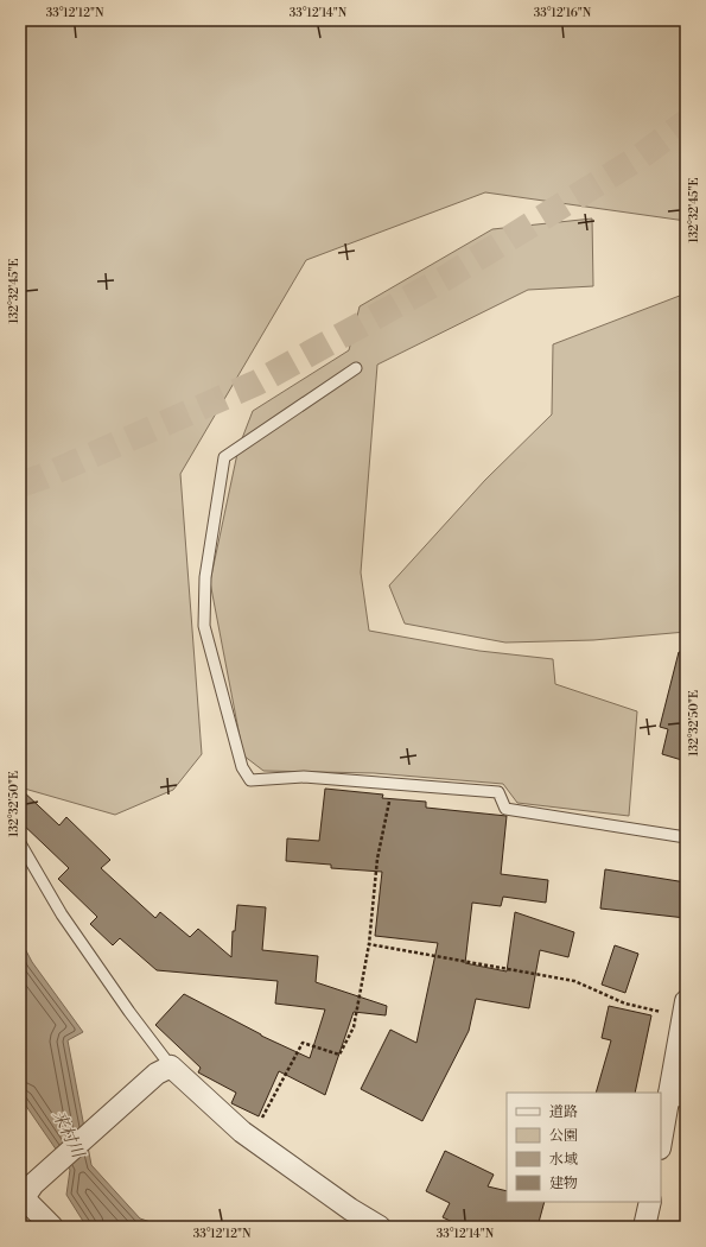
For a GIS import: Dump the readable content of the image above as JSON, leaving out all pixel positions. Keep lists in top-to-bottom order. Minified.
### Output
{"water":["来村川"],"legend":["道路","公園","水域","建物"],"coordinates":["33°12'12\"N","33°12'14\"N","33°12'16\"N","132°32'45\"E","132°32'50\"E"]}
